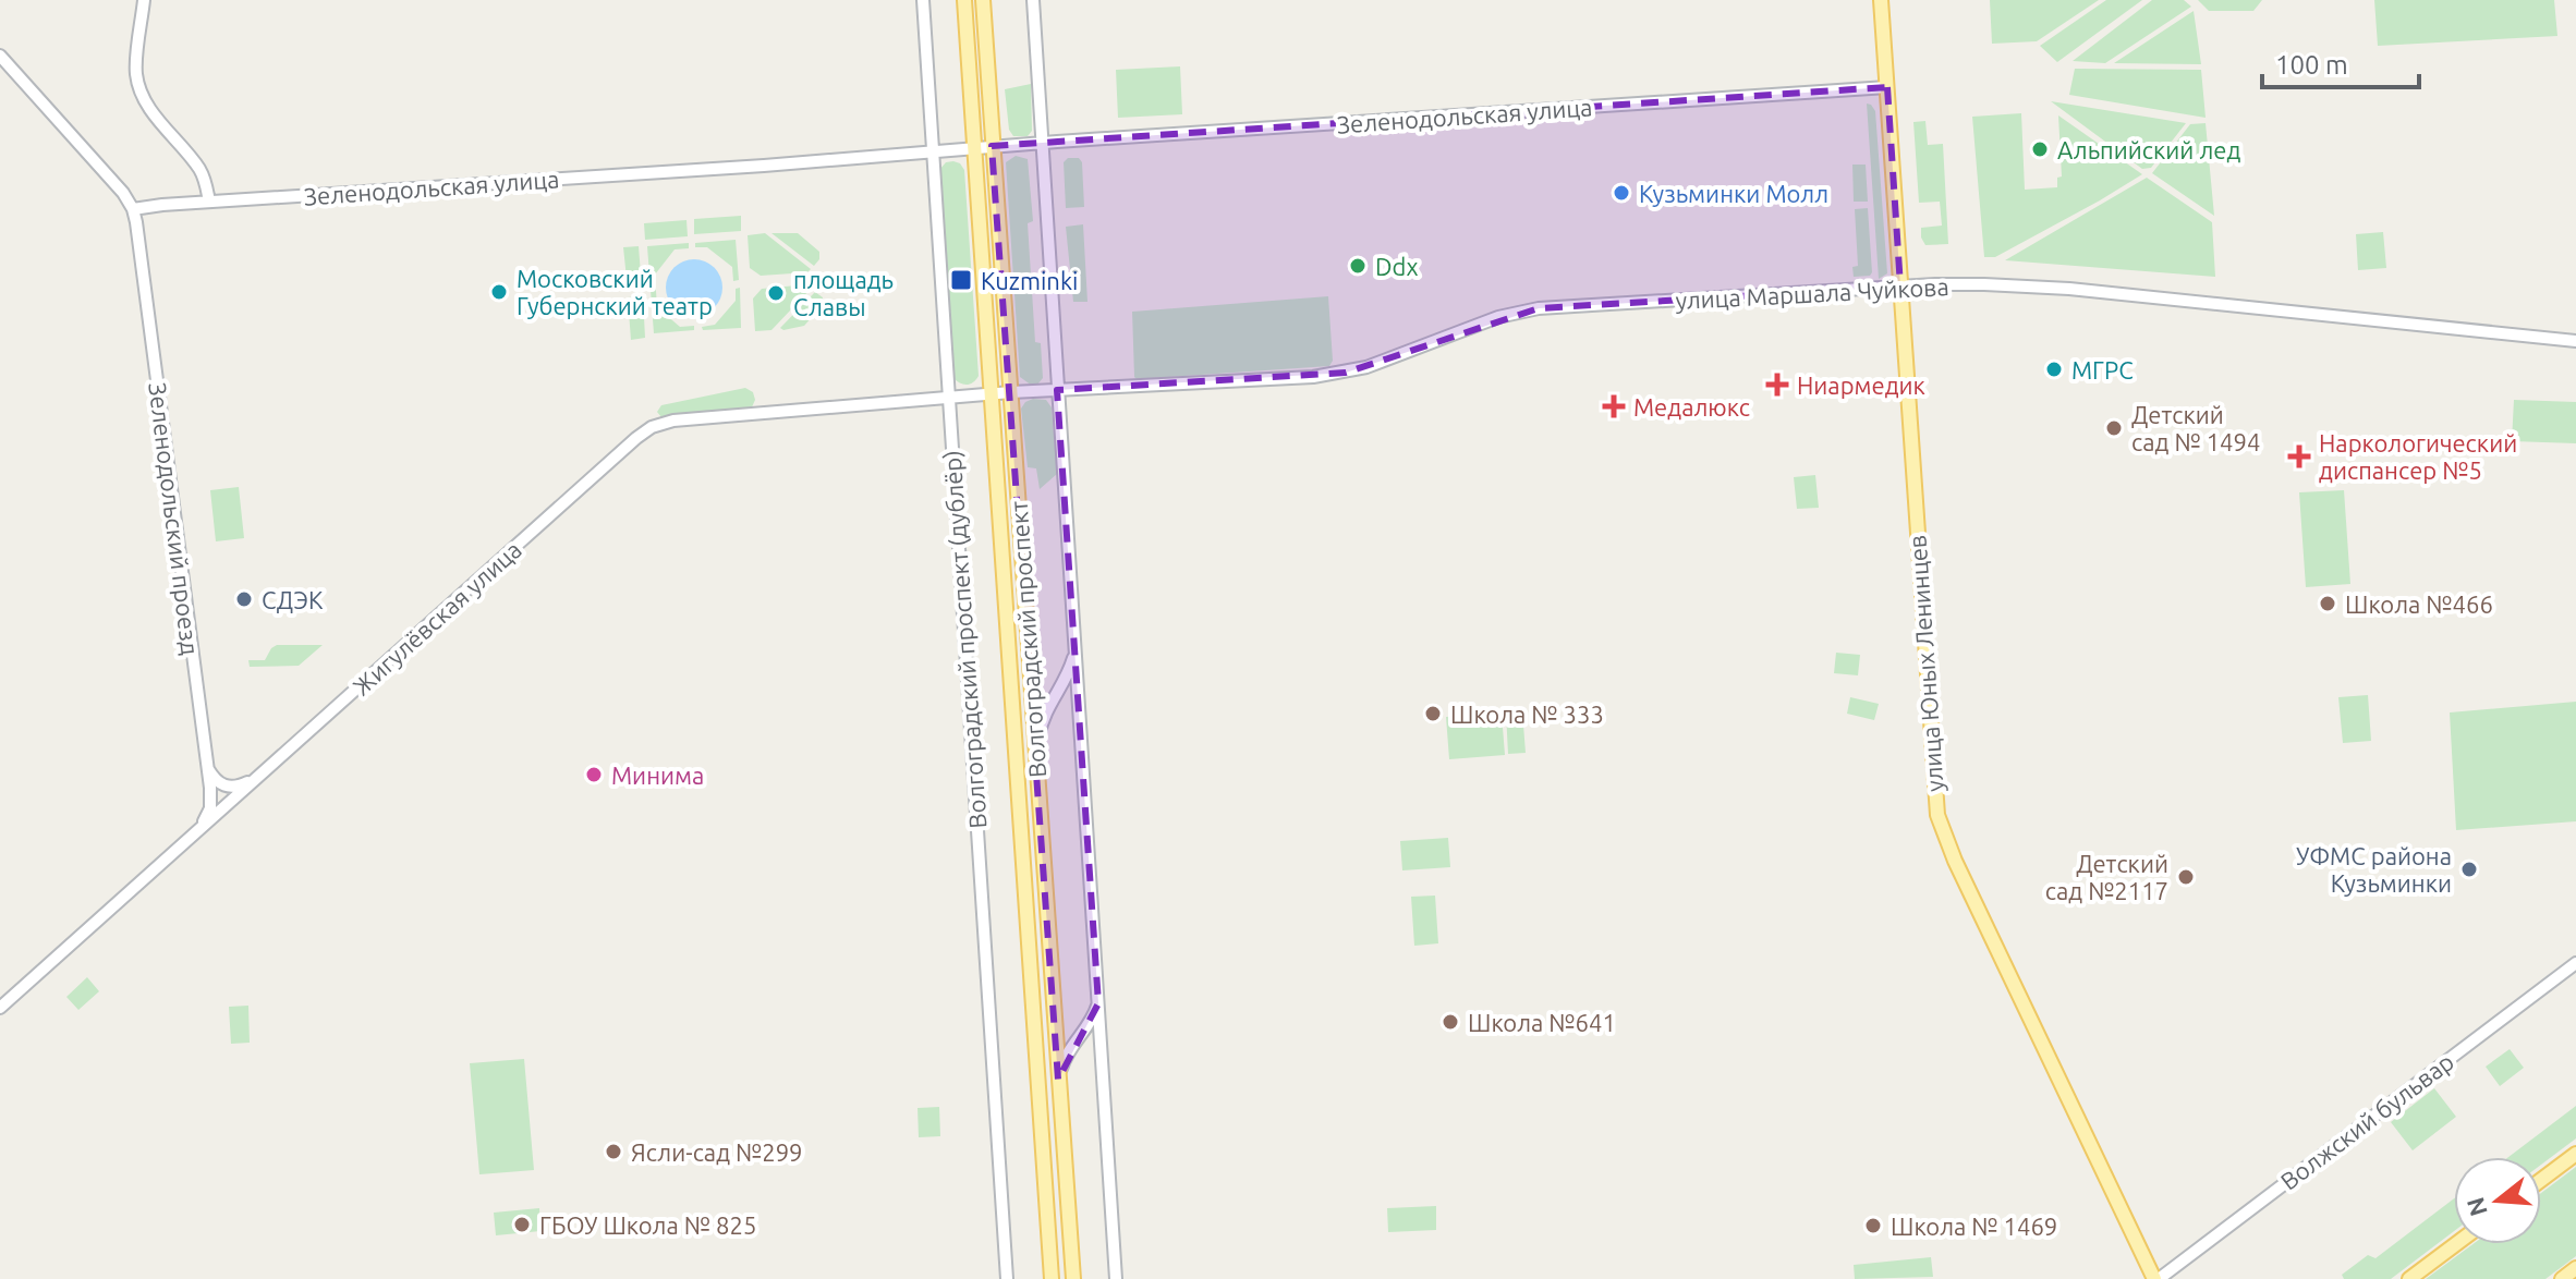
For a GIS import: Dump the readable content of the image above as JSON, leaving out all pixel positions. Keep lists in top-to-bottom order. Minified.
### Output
{"streets":{"main road":["Волгоградский проспект","улица Юных Ленинцев"],"street":["Зеленодольская улица","улица Маршала Чуйкова","Зеленодольский проезд","Жигулёвская улица","Волгоградский проспект (дублёр)","Волжский бульвар"]},"crossings":[["Зеленодольская улица","Зеленодольский проезд"],["Зеленодольская улица","Волгоградский проспект (дублёр)"],["Зеленодольская улица","Волгоградский проспект"],["Зеленодольская улица","улица Юных Ленинцев"],["улица Маршала Чуйкова","Жигулёвская улица"],["улица Маршала Чуйкова","Волгоградский проспект"],["улица Маршала Чуйкова","улица Юных Ленинцев"],["Зеленодольский проезд","Жигулёвская улица"],["Жигулёвская улица","Волгоградский проспект (дублёр)"],["Жигулёвская улица","Волгоградский проспект"],["улица Юных Ленинцев","Волжский бульвар"]],"places":{"other":["Альпийский лед","Кузьминки Молл","Ddx","Московский Губернский театр","площадь Славы","МГРС","Детский сад № 1494","СДЭК","Школа №466","Школа № 333","Минима","УФМС района Кузьминки","Детский сад №2117","Школа №641","Ясли-сад №299","ГБОУ Школа № 825","Школа № 1469"],"transit":["Kuzminki"],"health":["Ниармедик","Медалюкс","Наркологический диспансер №5"]},"scale_bar":"100 m","north":"left"}
